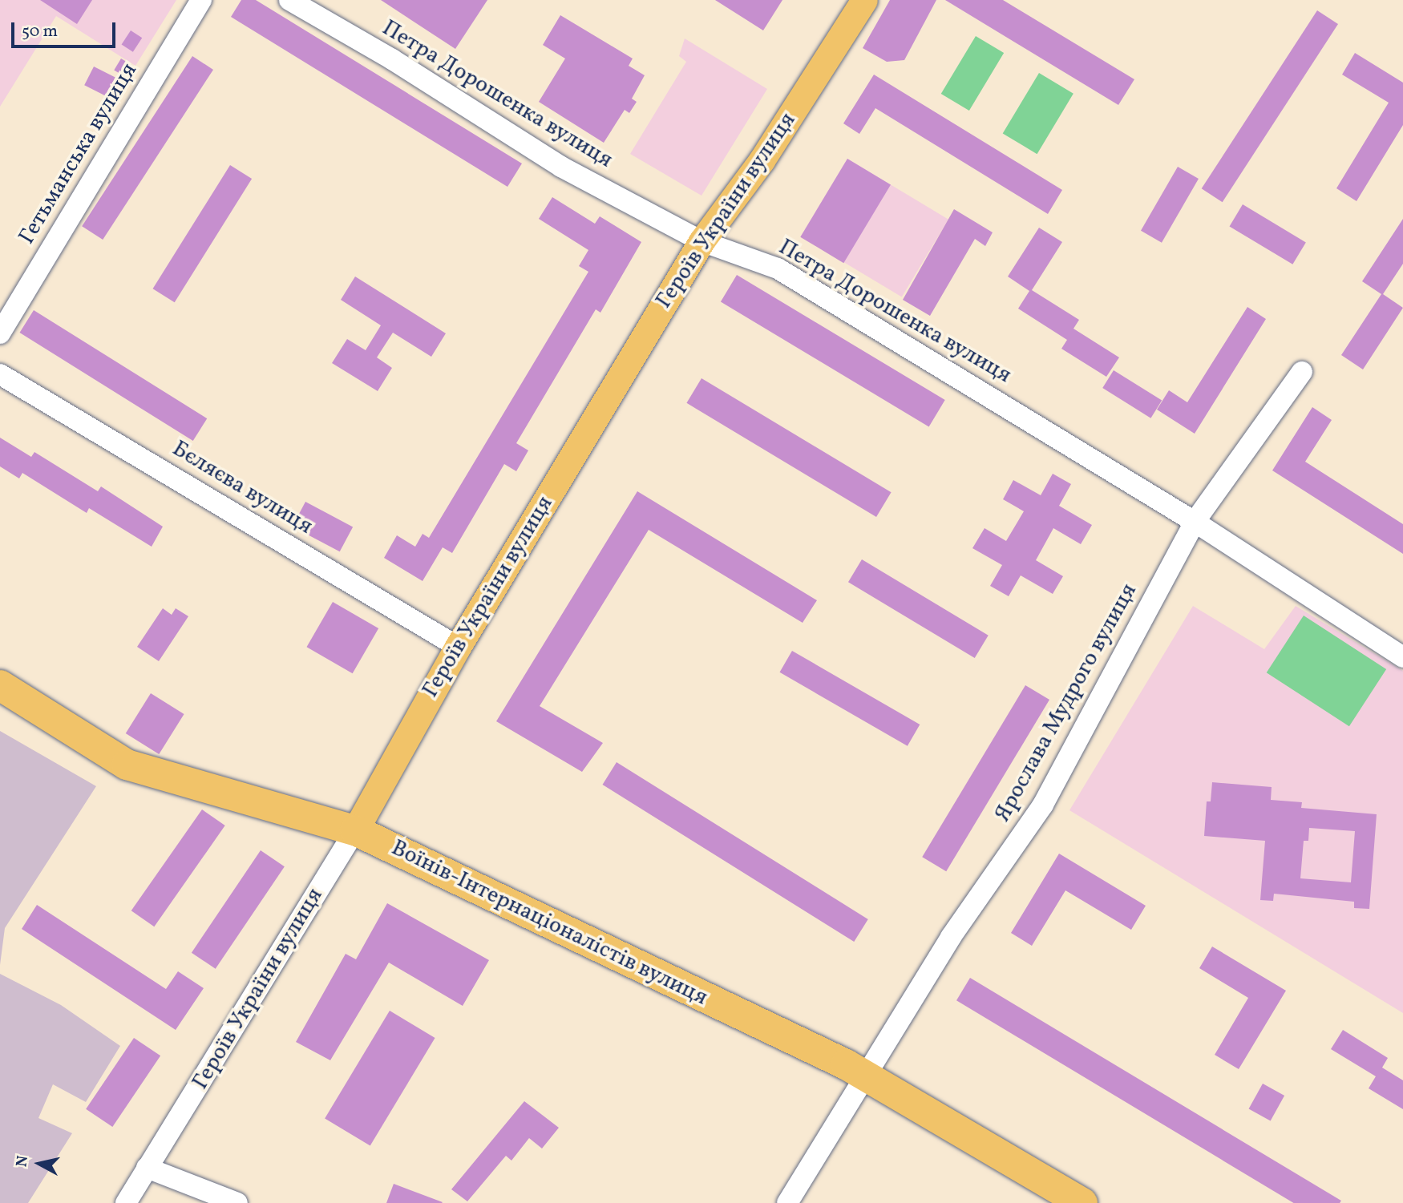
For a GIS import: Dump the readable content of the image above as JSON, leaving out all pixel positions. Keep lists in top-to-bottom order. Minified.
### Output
{"streets":{"highway":["Воїнів-Інтернаціоналістів вулиця"],"main road":["Героїв України вулиця"],"street":["Петра Дорошенка вулиця","Гетьманська вулиця","Бєляєва вулиця","Ярослава Мудрого вулиця"]},"crossings":[["Петра Дорошенка вулиця","Героїв України вулиця"],["Петра Дорошенка вулиця","Ярослава Мудрого вулиця"],["Героїв України вулиця","Бєляєва вулиця"],["Героїв України вулиця","Воїнів-Інтернаціоналістів вулиця"],["Ярослава Мудрого вулиця","Воїнів-Інтернаціоналістів вулиця"]],"scale_bar":"50 m","north":"left"}
